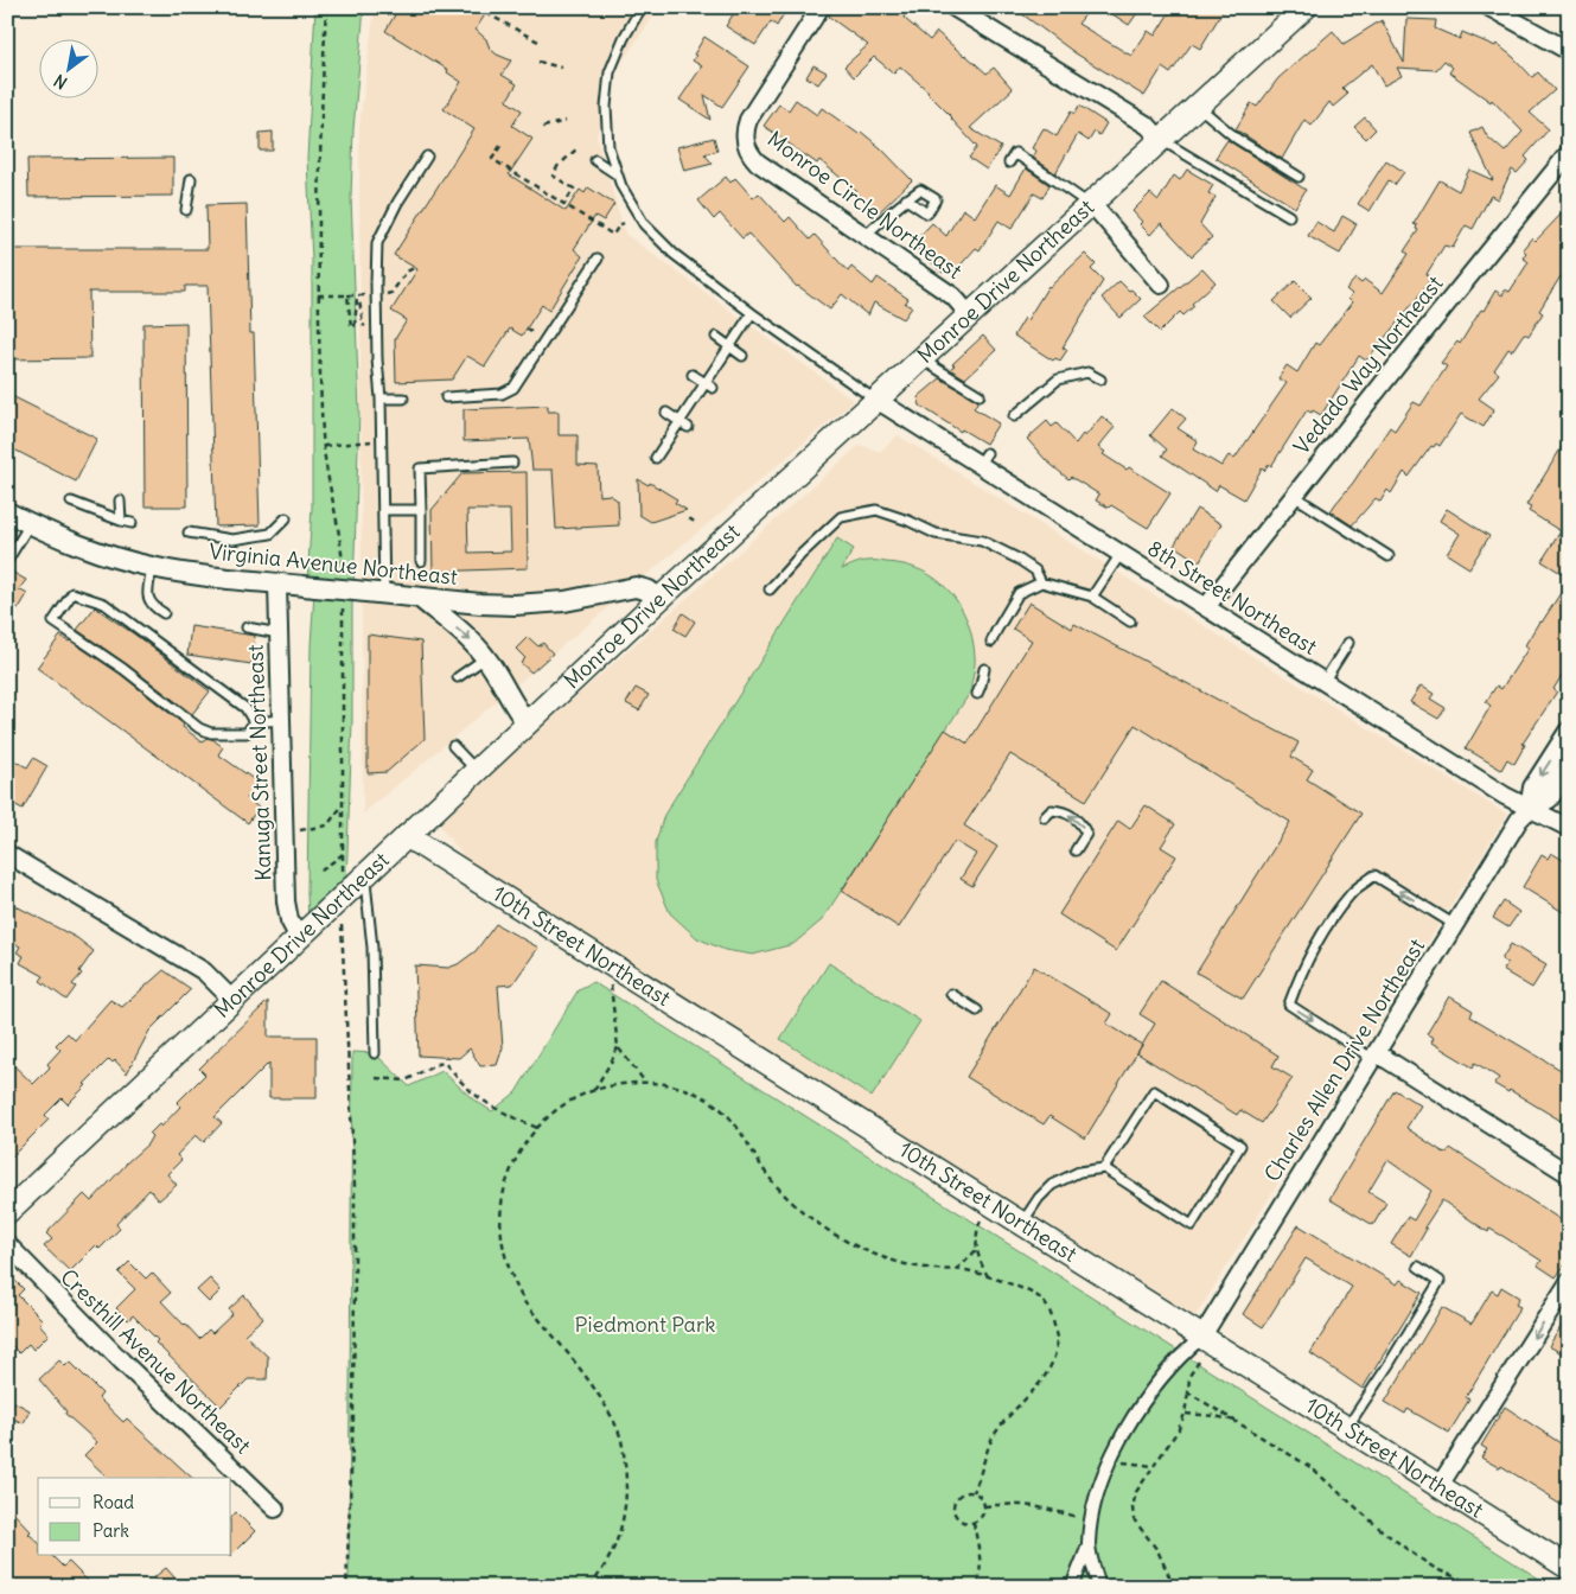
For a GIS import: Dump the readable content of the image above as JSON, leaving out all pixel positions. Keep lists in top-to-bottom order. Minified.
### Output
{"streets":{"main road":["Monroe Drive Northeast","10th Street Northeast"],"street":["Monroe Circle Northeast","Vedado Way Northeast","Virginia Avenue Northeast","8th Street Northeast","Kanuga Street Northeast","Charles Allen Drive Northeast","Cresthill Avenue Northeast"]},"crossings":[["Monroe Circle Northeast","Monroe Drive Northeast"],["Monroe Drive Northeast","Virginia Avenue Northeast"],["Monroe Drive Northeast","8th Street Northeast"],["Monroe Drive Northeast","Kanuga Street Northeast"],["Monroe Drive Northeast","10th Street Northeast"],["Vedado Way Northeast","8th Street Northeast"],["Virginia Avenue Northeast","Kanuga Street Northeast"],["8th Street Northeast","Charles Allen Drive Northeast"],["10th Street Northeast","Charles Allen Drive Northeast"]],"parks":["Piedmont Park"],"legend":["Road","Park"],"north":"bottom left"}
